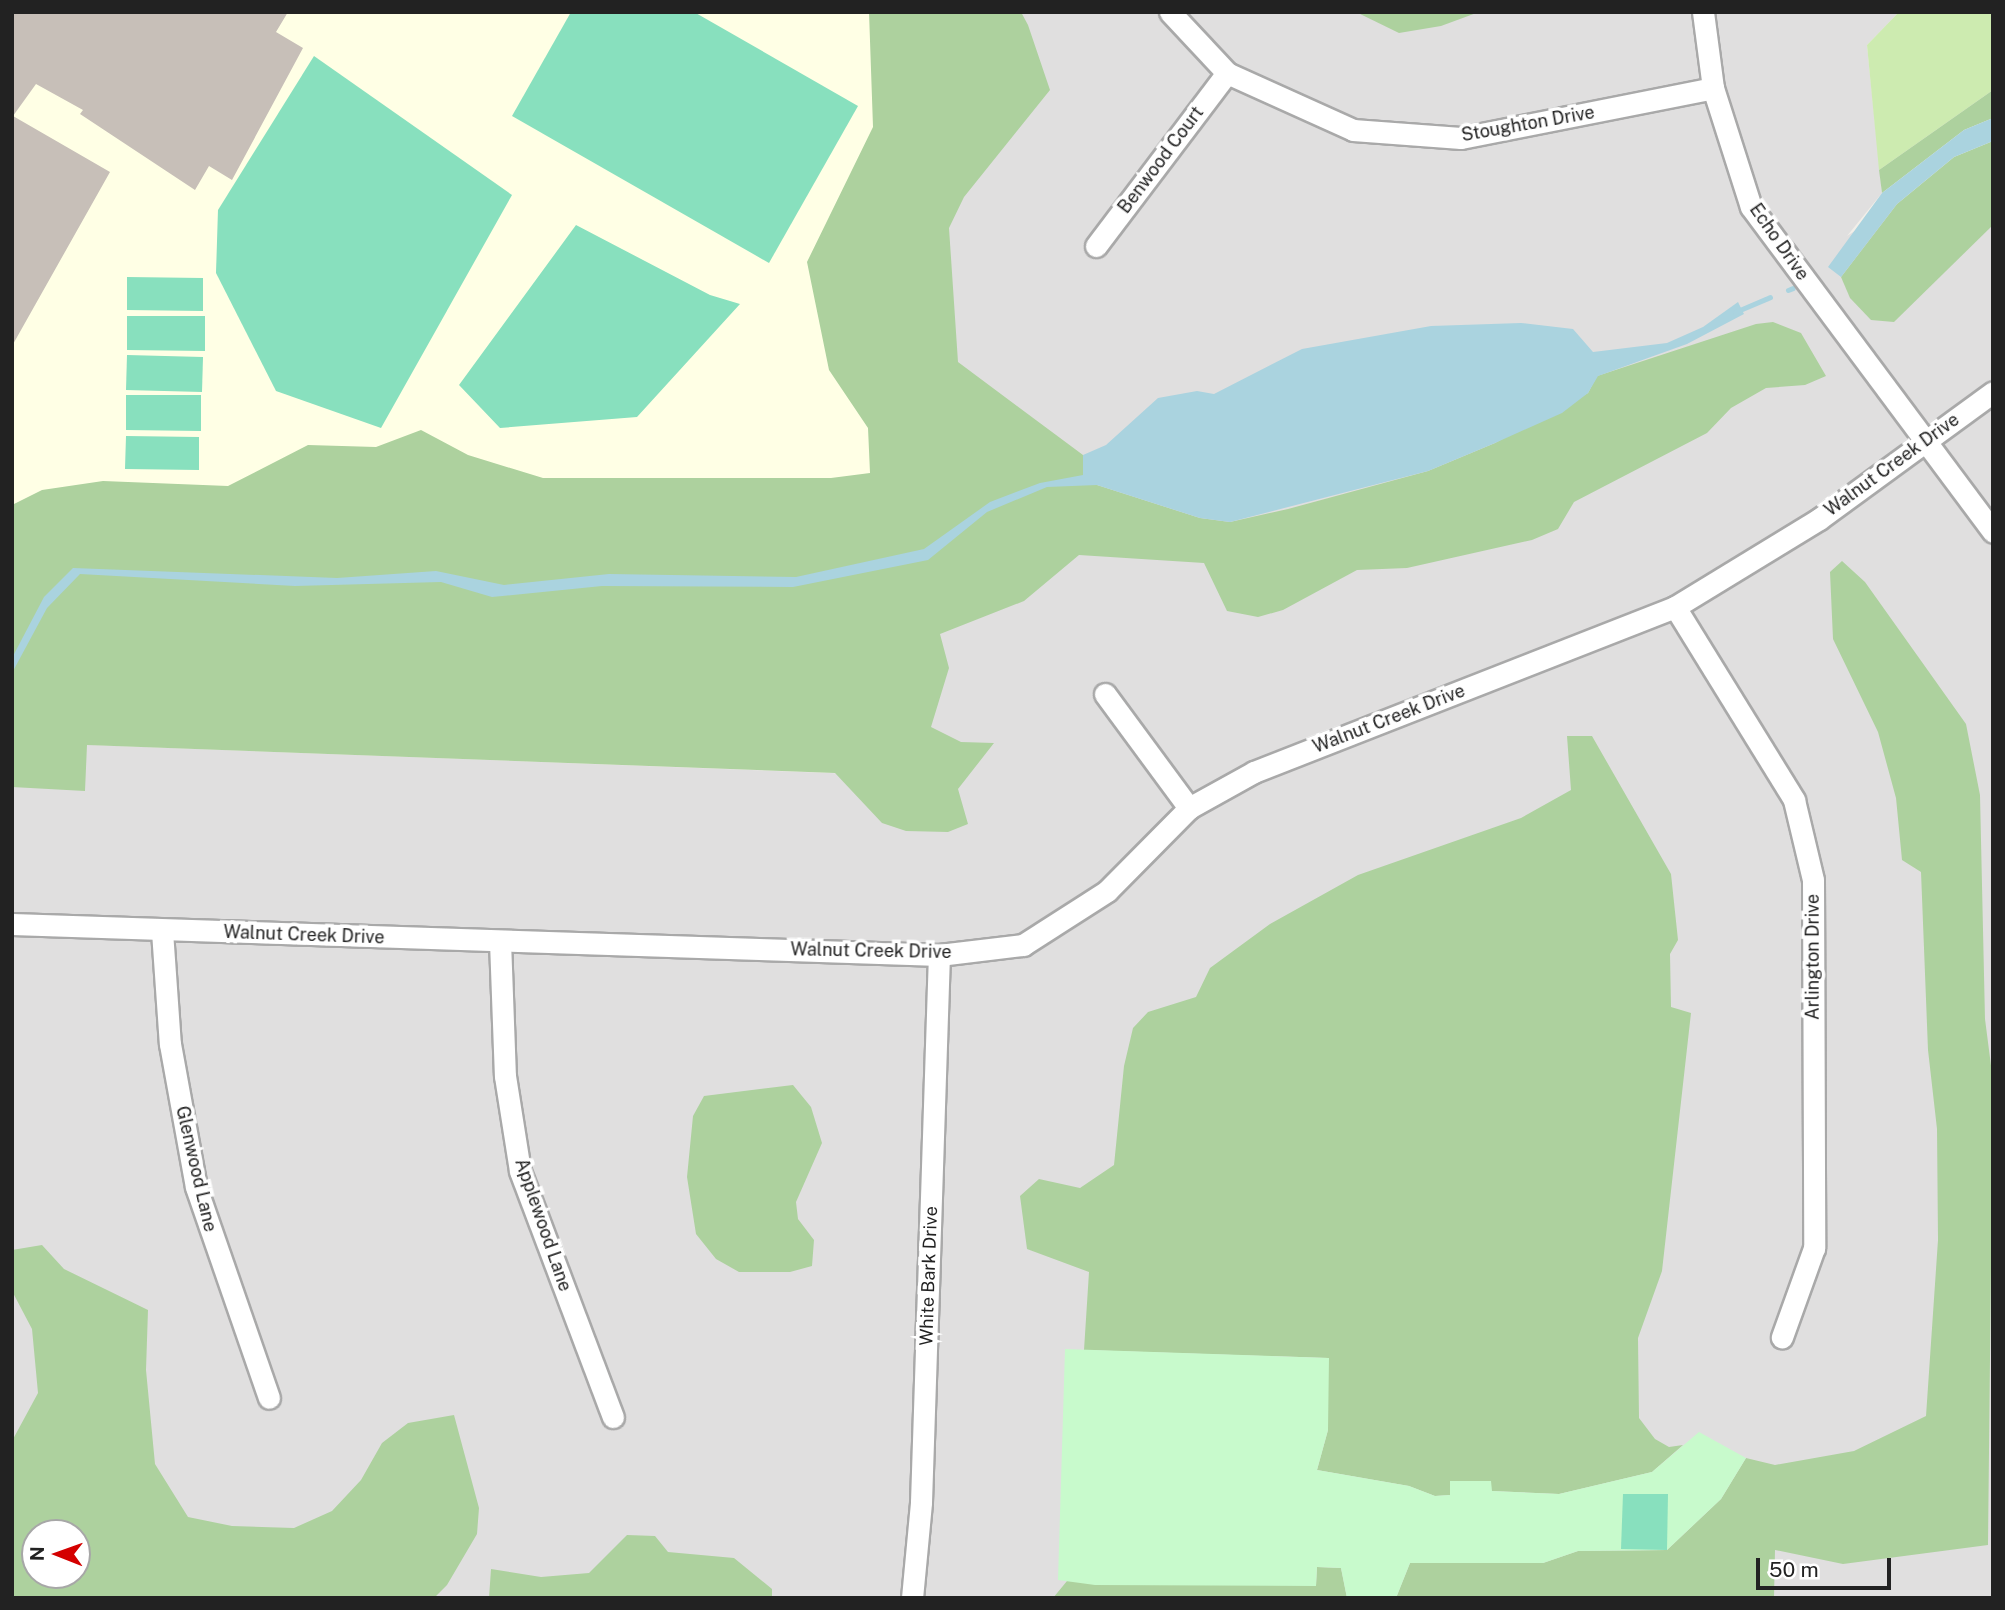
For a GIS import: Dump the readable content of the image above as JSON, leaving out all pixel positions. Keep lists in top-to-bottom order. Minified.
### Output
{"streets":{"street":["Stoughton Drive","Benwood Court","Echo Drive","Walnut Creek Drive","Arlington Drive","Glenwood Lane","Applewood Lane","White Bark Drive"]},"crossings":[["Stoughton Drive","Benwood Court"],["Stoughton Drive","Echo Drive"],["Echo Drive","Walnut Creek Drive"],["Walnut Creek Drive","Arlington Drive"],["Walnut Creek Drive","Glenwood Lane"],["Walnut Creek Drive","Applewood Lane"],["Walnut Creek Drive","White Bark Drive"]],"scale_bar":"50 m","north":"left"}
